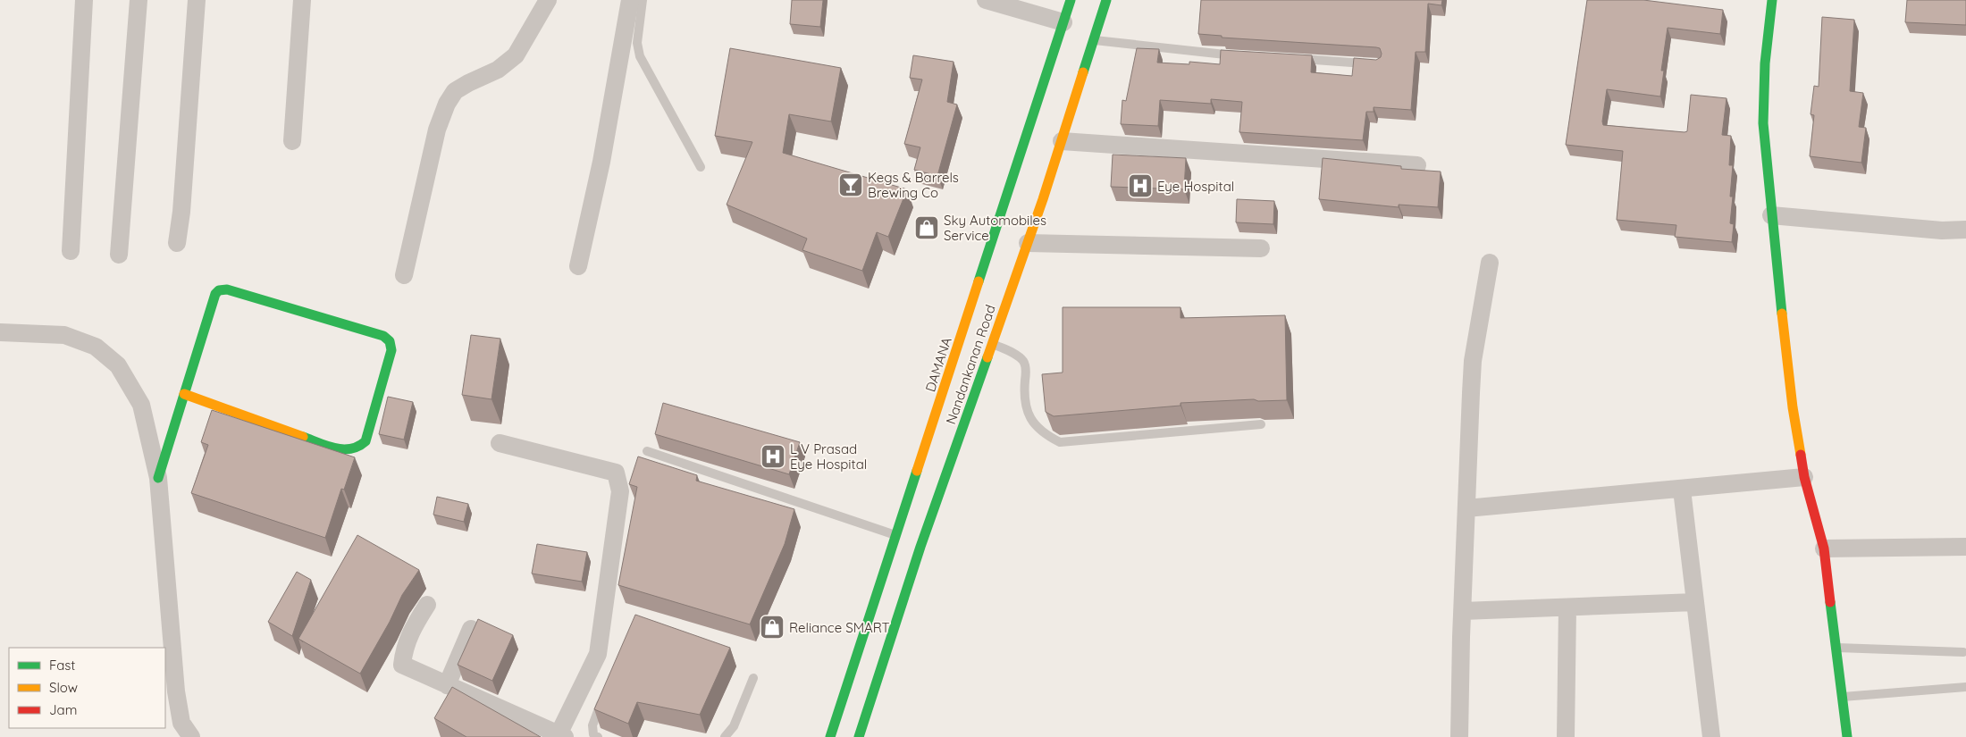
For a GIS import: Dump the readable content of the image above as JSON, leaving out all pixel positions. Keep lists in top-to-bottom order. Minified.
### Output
{"streets":{"main road":["DAMANA","Nandankanan Road"]},"places":{"bar":["Kegs & Barrels Brewing Co"],"hospital":["Eye Hospital","L V Prasad Eye Hospital"],"shop":["Sky Automobiles Service","Reliance SMART"]},"legend":["Fast","Slow","Jam"]}
